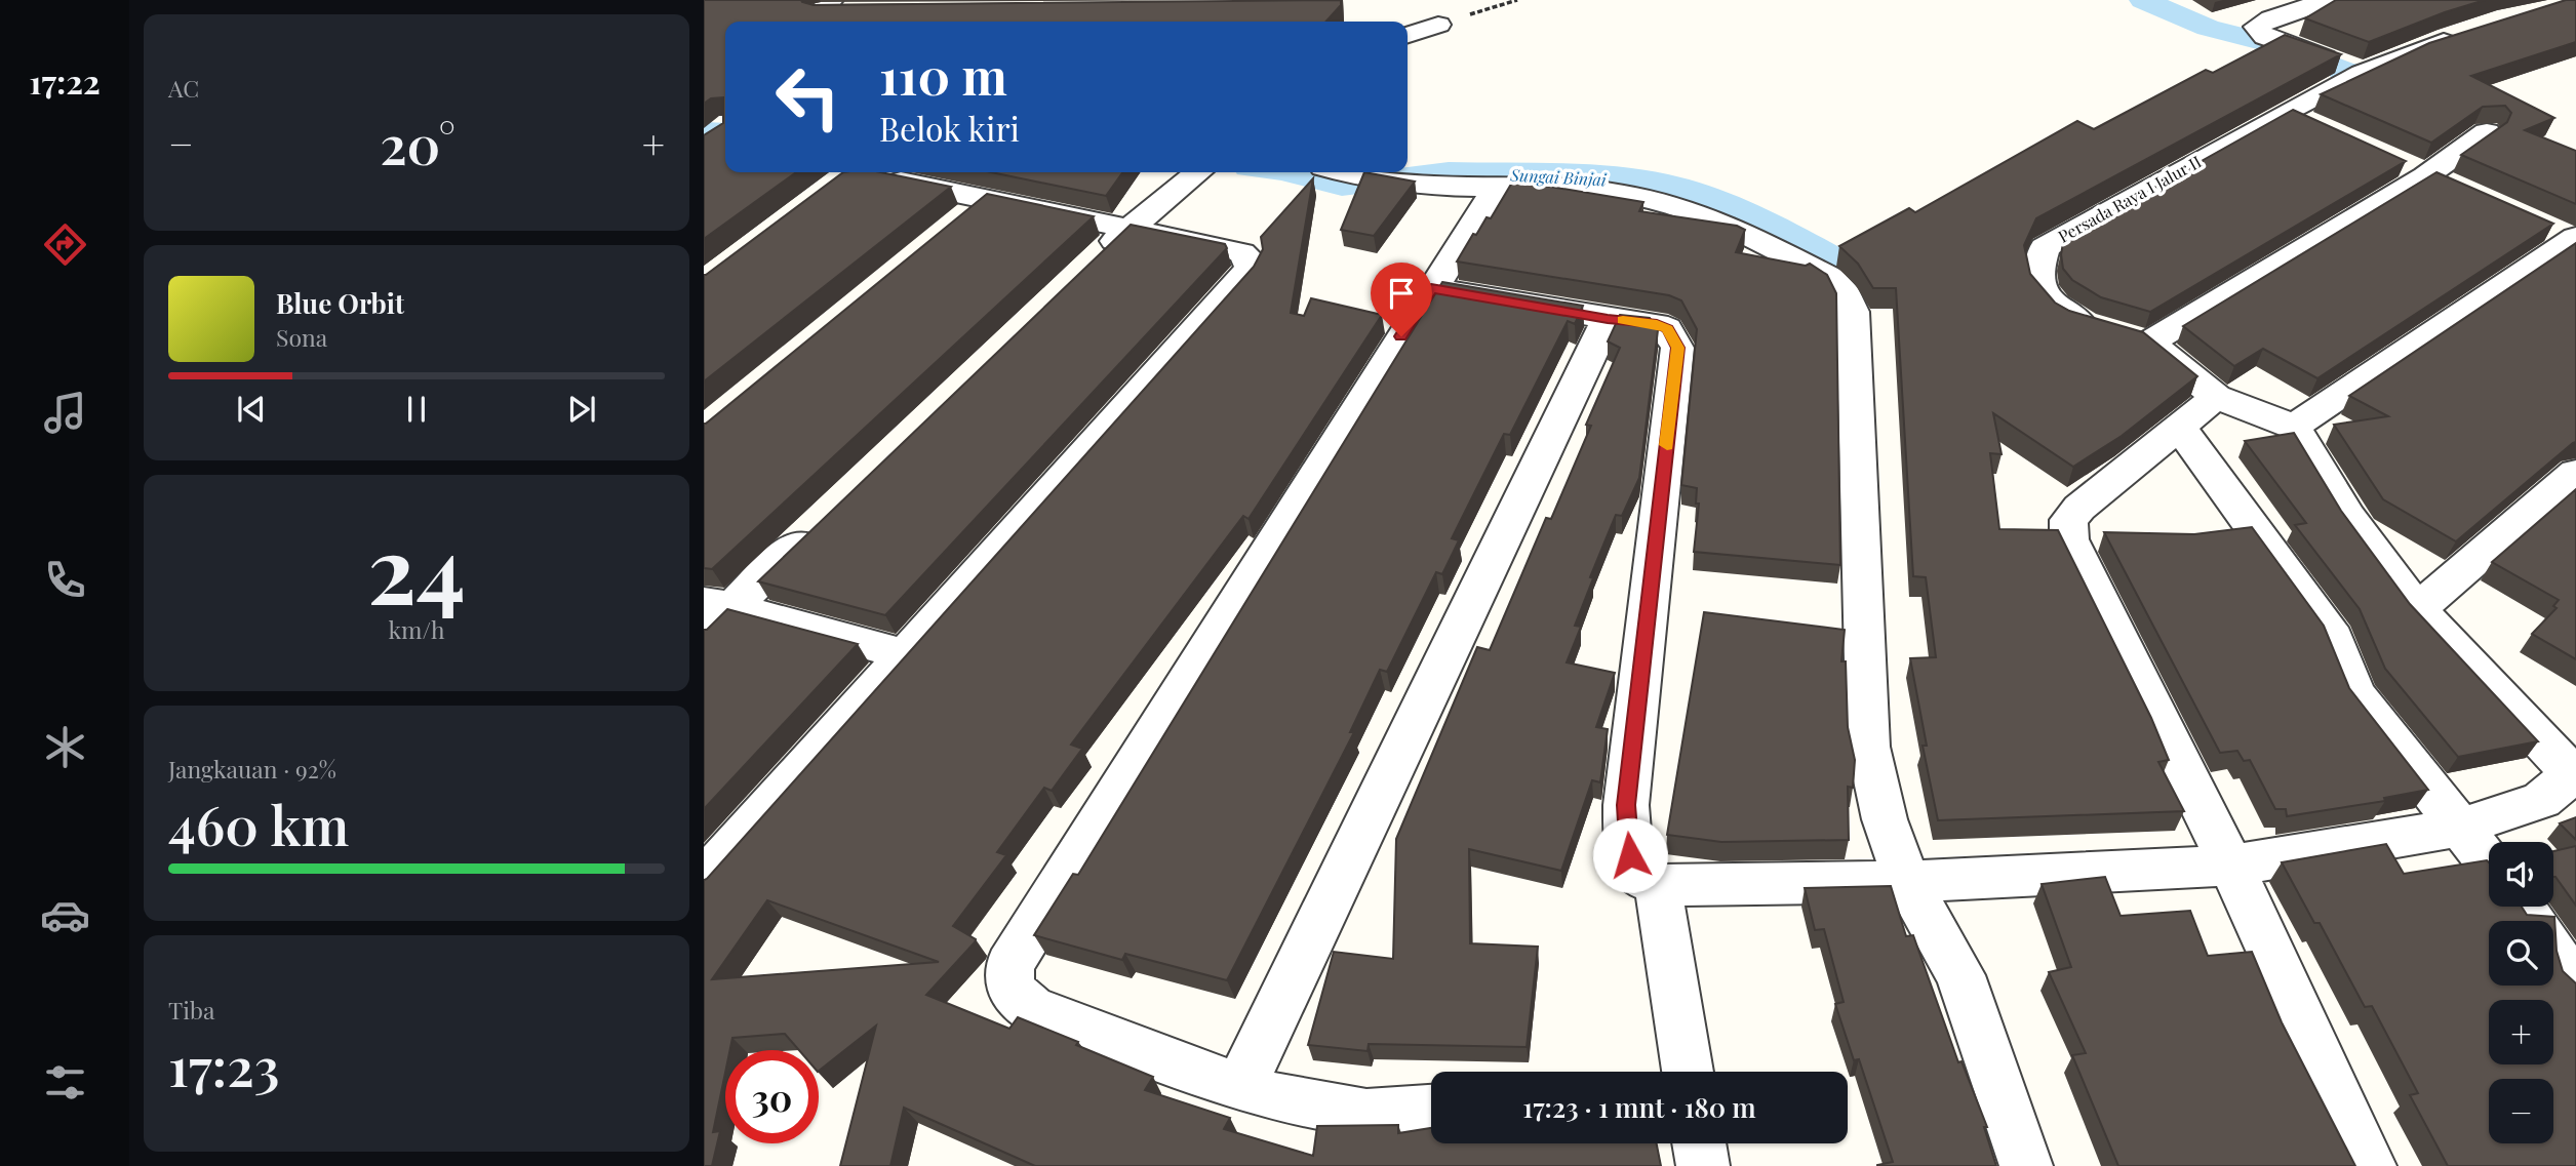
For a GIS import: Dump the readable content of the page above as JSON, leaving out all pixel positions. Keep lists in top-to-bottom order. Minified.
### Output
{"streets":{"street":["Persada Raya I Jalur II"]},"water":["Sungai Binjai"],"page":{"tabs":"17:22","tile":["AC",["24","km/h"],["Jangkauan · 92%","460 km"],["Tiba","17:23"]],"turn":["110 m","Belok kiri"],"heat":["−","20°","+"],"song":["Blue Orbit","Sona"],"map_buttons":["+","−"],"limit":"30","trip":"17:23 · 1 mnt · 180 m"}}
